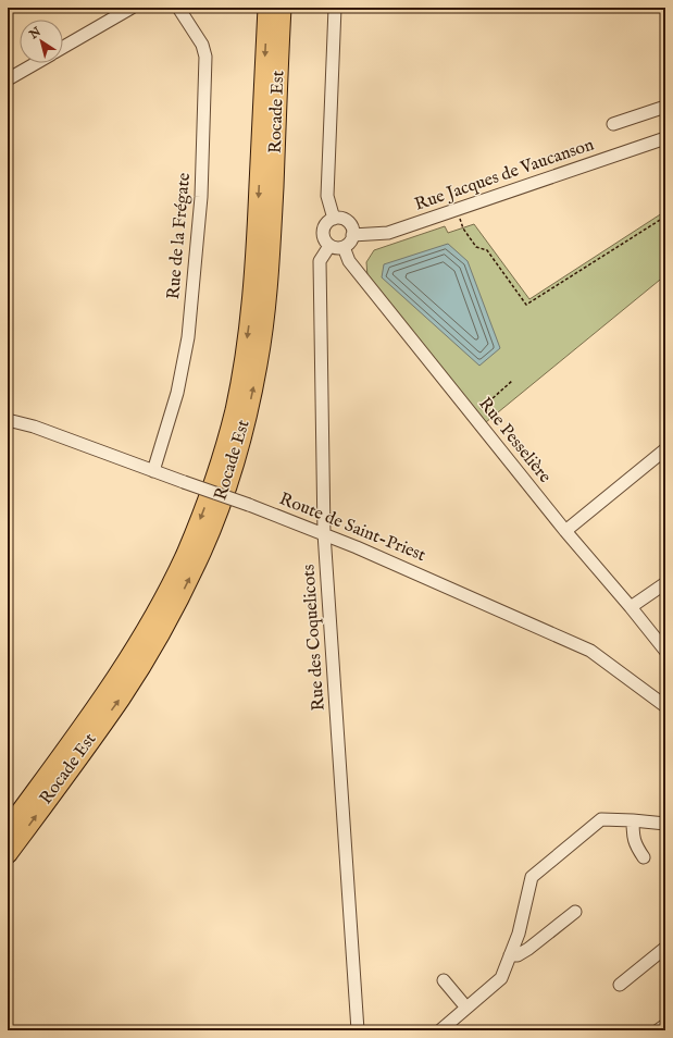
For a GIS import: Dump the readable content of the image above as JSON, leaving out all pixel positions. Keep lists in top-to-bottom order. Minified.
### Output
{"streets":{"highway":["Rocade Est"],"street":["Rue Jacques de Vaucanson","Rue de la Frégate","Rue Pesselière","Route de Saint-Priest","Rue des Coquelicots"]},"crossings":[["Rue Jacques de Vaucanson","Rue Pesselière"],["Rue Jacques de Vaucanson","Rue des Coquelicots"],["Rue de la Frégate","Route de Saint-Priest"],["Rue Pesselière","Rue des Coquelicots"],["Route de Saint-Priest","Rue des Coquelicots"]],"north":"top left"}
